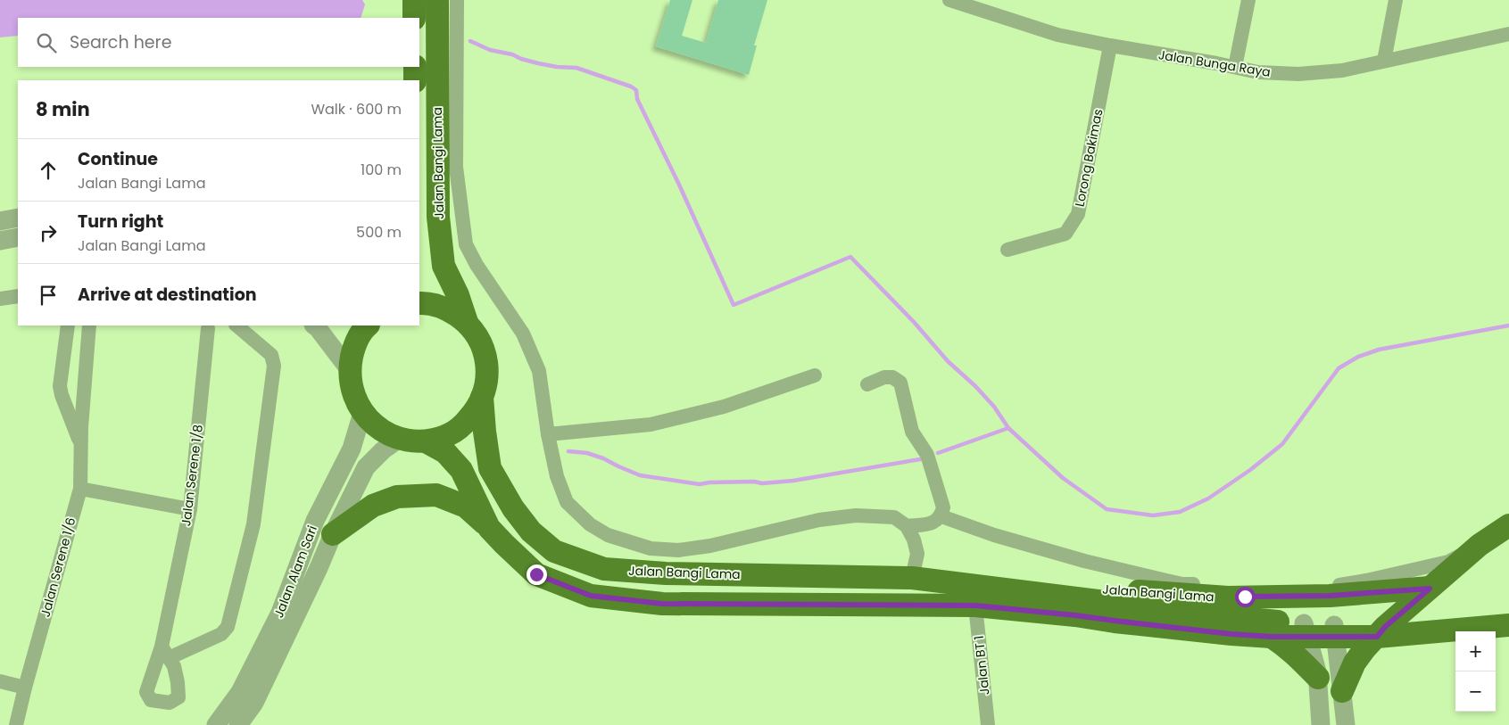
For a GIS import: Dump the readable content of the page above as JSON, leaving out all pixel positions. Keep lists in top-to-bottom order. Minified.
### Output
{"streets":{"main road":["Jalan Bangi Lama"],"street":["Jalan Bunga Raya","Lorong Bakimas","Jalan Serene 1/8","Jalan Serene 1/6","Jalan Alam Sari","Jalan BT 1"]},"crossings":[["Jalan Bunga Raya","Lorong Bakimas"],["Jalan Bangi Lama","Jalan Alam Sari"],["Jalan Bangi Lama","Jalan BT 1"]],"page":{"search":"Search here","heading":["8 min","Walk · 600 m"],"list":[["Continue","Jalan Bangi Lama","100 m"],["Turn right","Jalan Bangi Lama","500 m"],"Arrive at destination"],"map_buttons":["+","−"]}}
